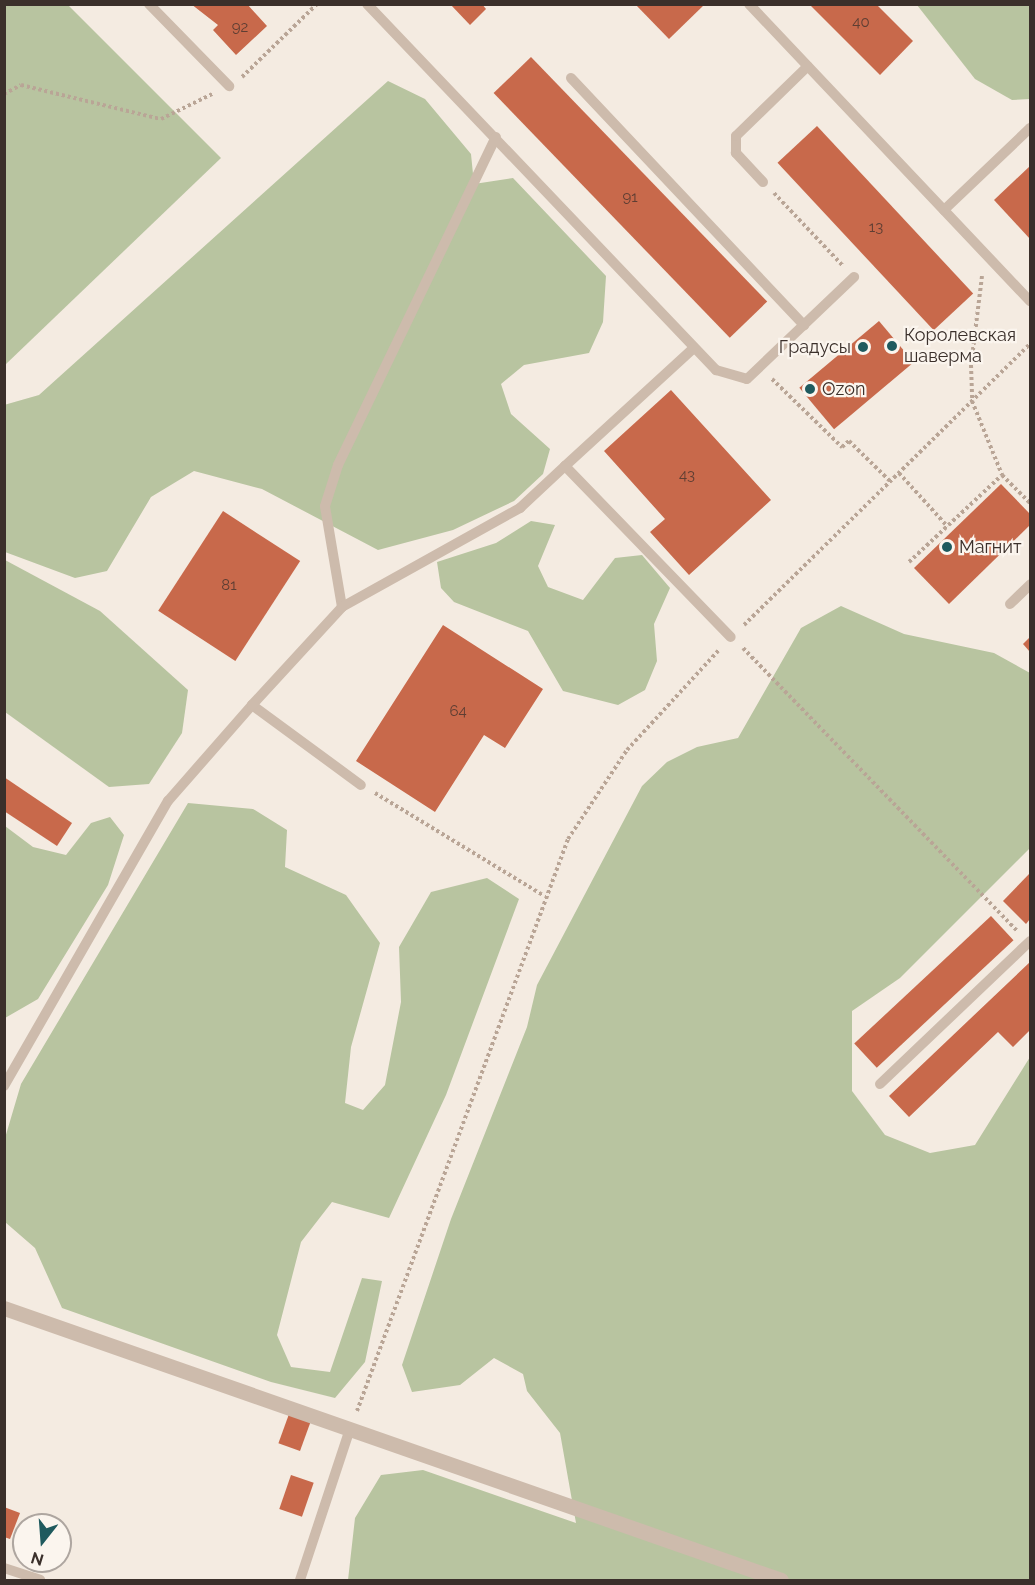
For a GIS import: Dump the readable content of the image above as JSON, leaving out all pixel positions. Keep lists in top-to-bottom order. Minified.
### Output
{"places":["Королевская шаверма","Градусы","Ozon","Магнит"],"house_numbers":["40","92","91","13","43","81","64"],"north":"bottom"}
